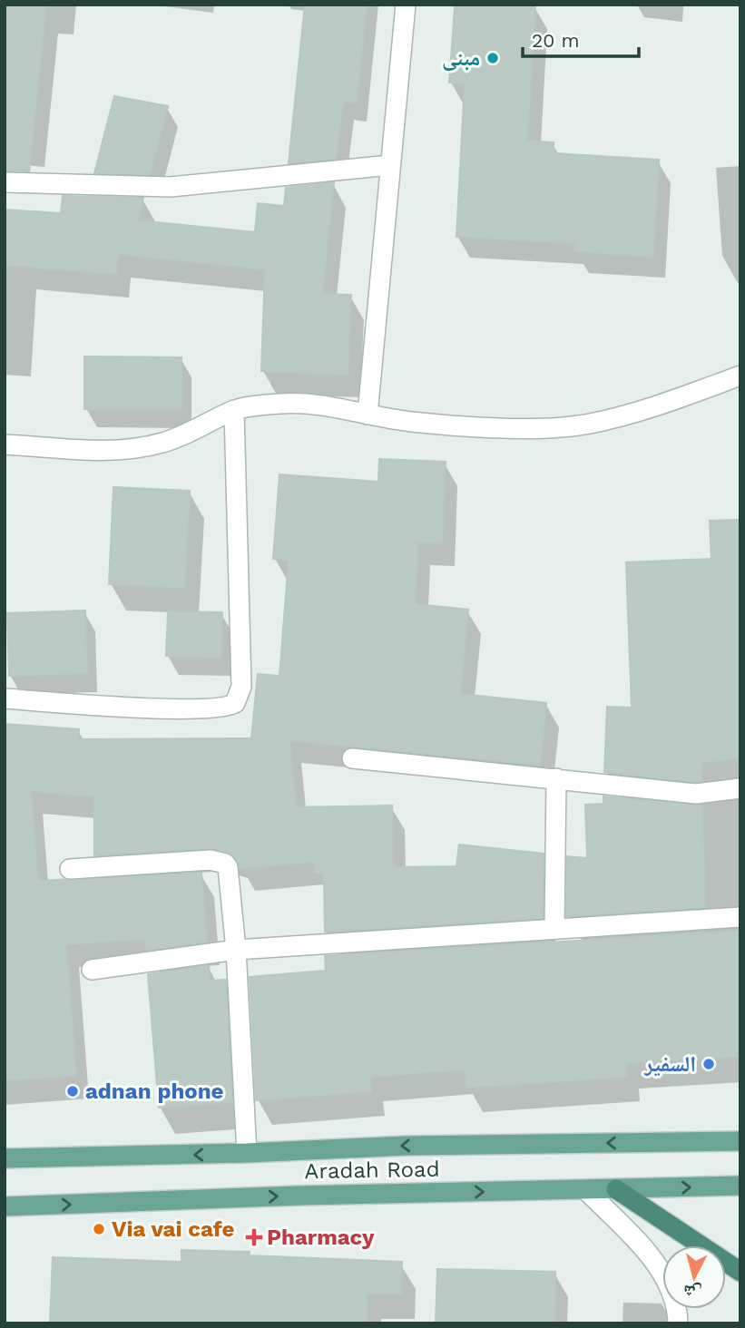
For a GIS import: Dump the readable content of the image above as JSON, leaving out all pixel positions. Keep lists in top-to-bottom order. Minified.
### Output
{"streets":{"main road":["Aradah Road"]},"places":{"other":["مبنى","السفير","adnan phone","Via vai cafe"],"health":["Pharmacy"]},"scale_bar":"20 m","north":"bottom"}
